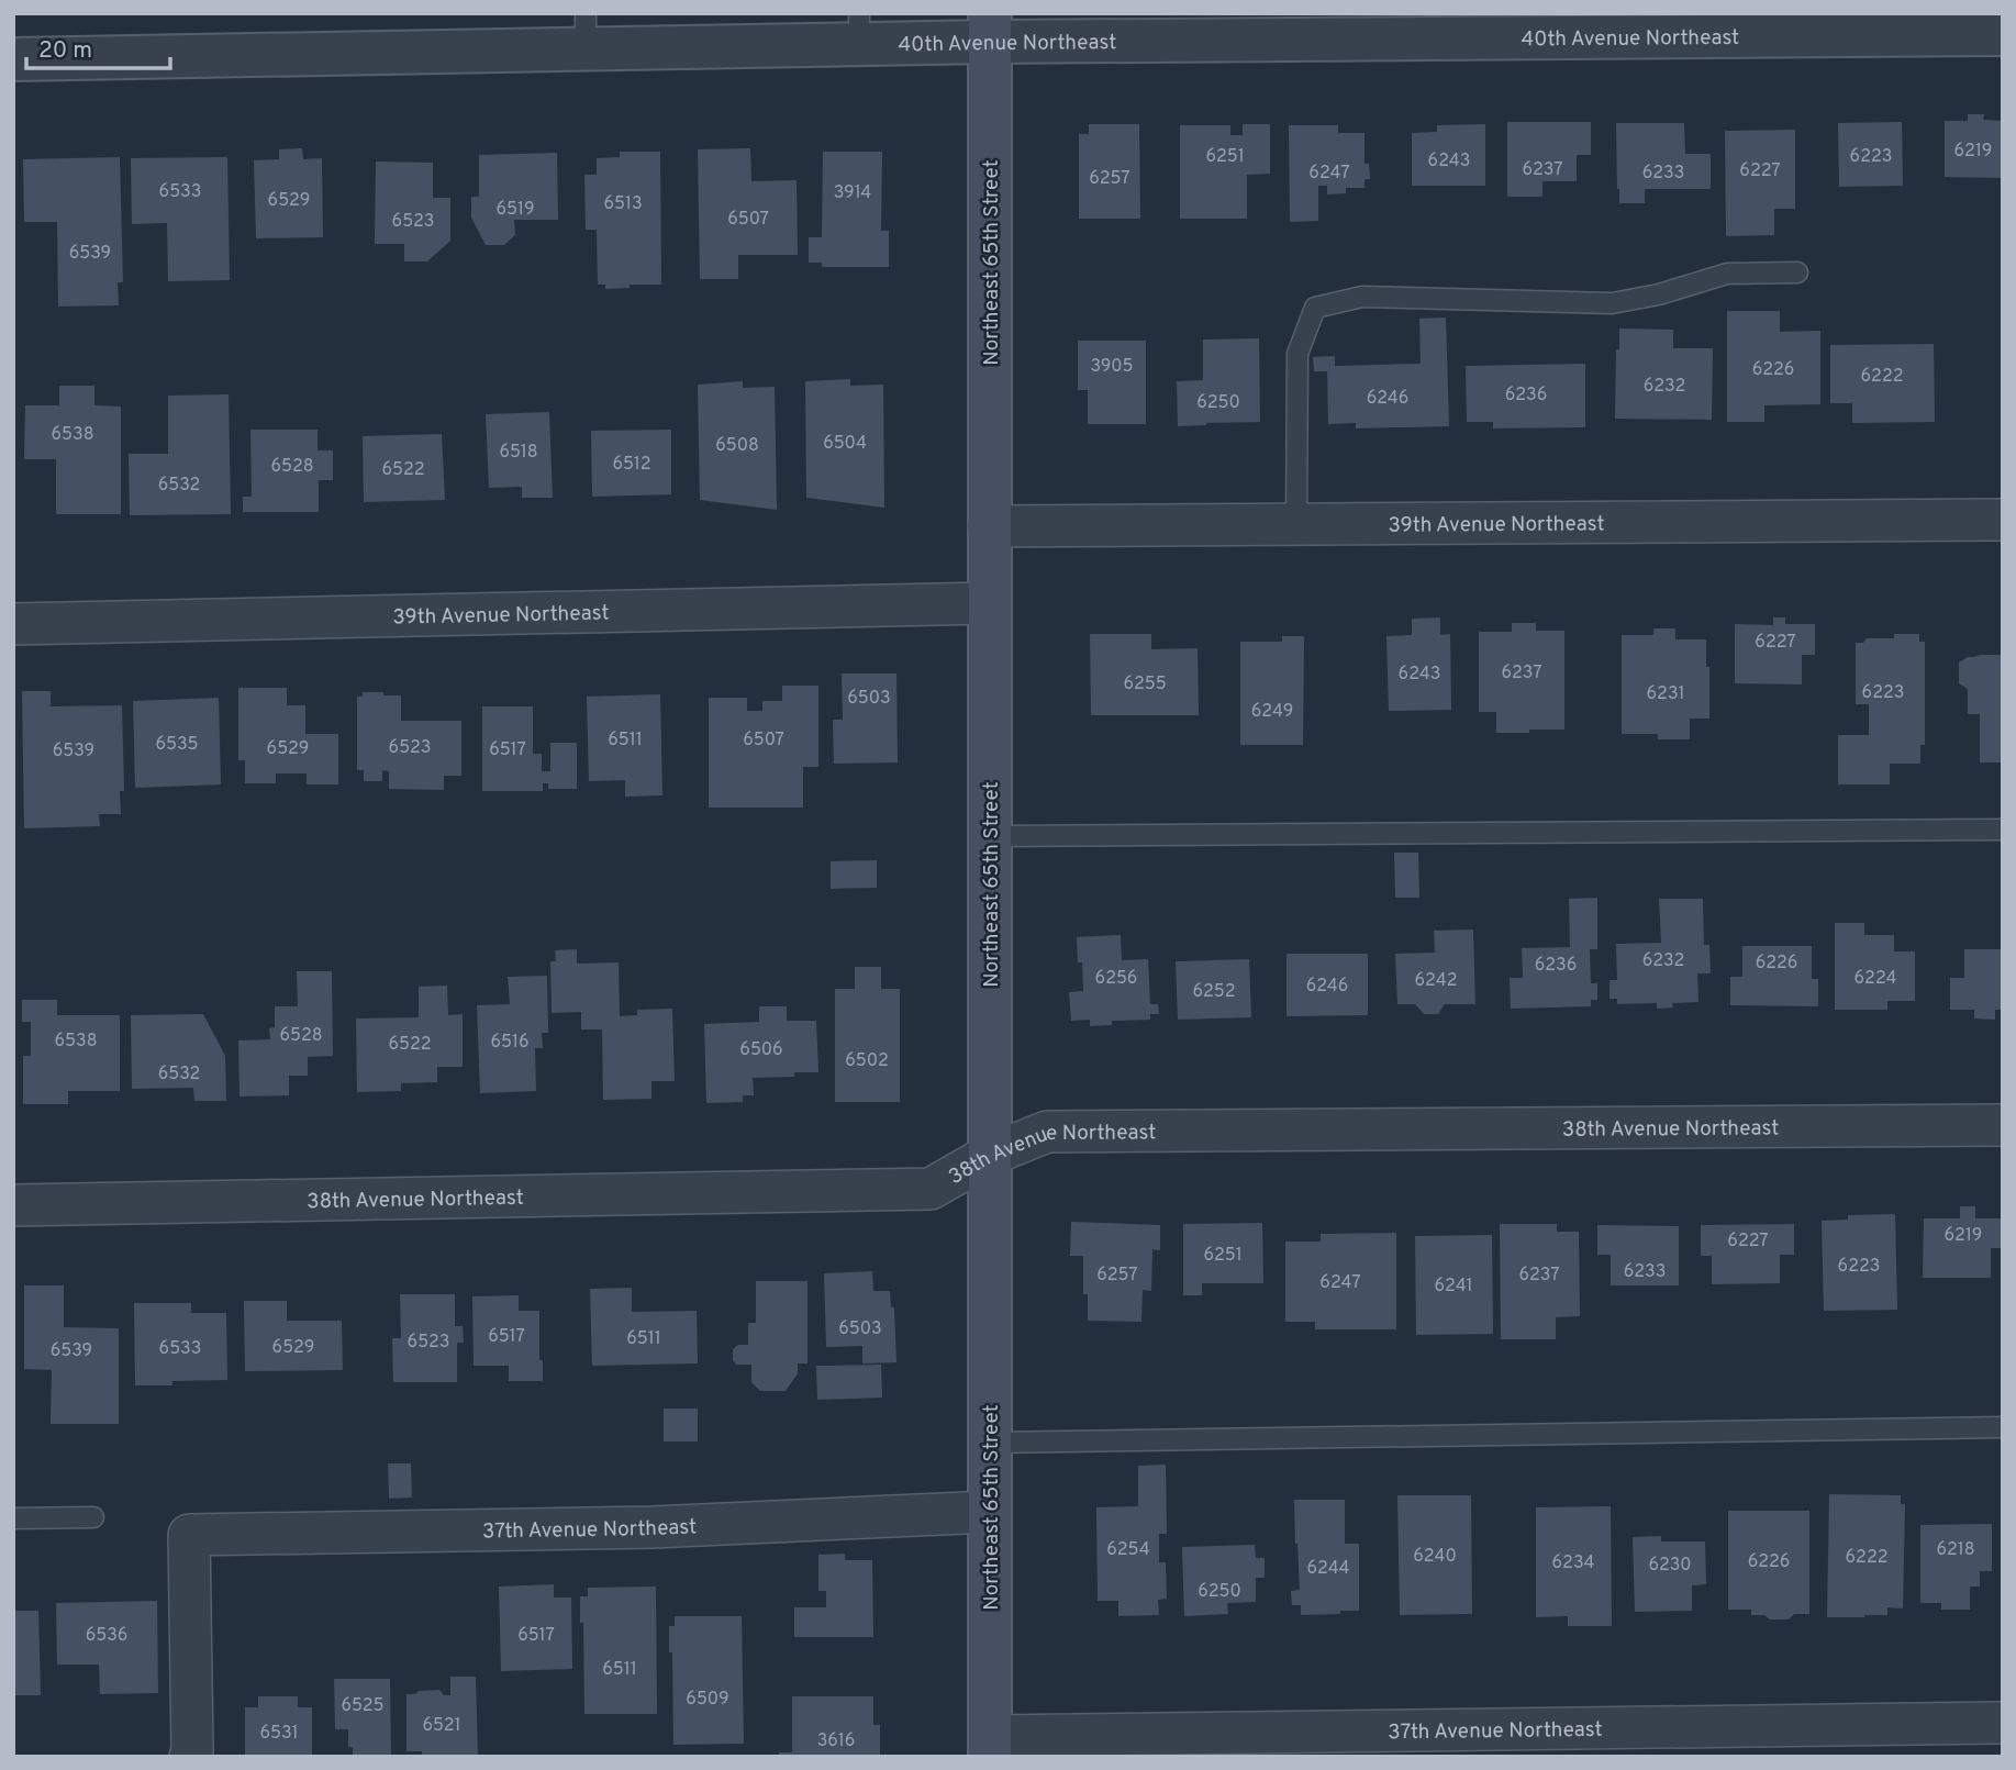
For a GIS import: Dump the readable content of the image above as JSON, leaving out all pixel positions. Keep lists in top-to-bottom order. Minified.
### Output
{"streets":{"main road":["Northeast 65th Street"],"street":["40th Avenue Northeast","39th Avenue Northeast","38th Avenue Northeast","37th Avenue Northeast"]},"crossings":[["40th Avenue Northeast","Northeast 65th Street"],["Northeast 65th Street","39th Avenue Northeast"],["Northeast 65th Street","38th Avenue Northeast"],["Northeast 65th Street","37th Avenue Northeast"]],"house_numbers":["6219","6251","6223","6243","6237","6227","6247","6233","6257","6533","3914","6529","6513","6519","6507","6523","6539","3905","6226","6222","6232","6236","6246","6250","6538","6504","6508","6518","6512","6528","6522","6532","6227","6237","6243","6255","6223","6231","6503","6249","6511","6507","6535","6523","6529","6517","6539","6232","6226","6236","6256","6224","6242","6246","6252","6528","6538","6516","6522","6506","6502","6532","6219","6227","6251","6223","6233","6257","6237","6247","6241","6503","6517","6511","6523","6529","6533","6539","6254","6218","6240","6222","6226","6234","6230","6244","6250","6536","6517","6511","6509","6525","6521","6531","3616"],"scale_bar":"20 m"}
